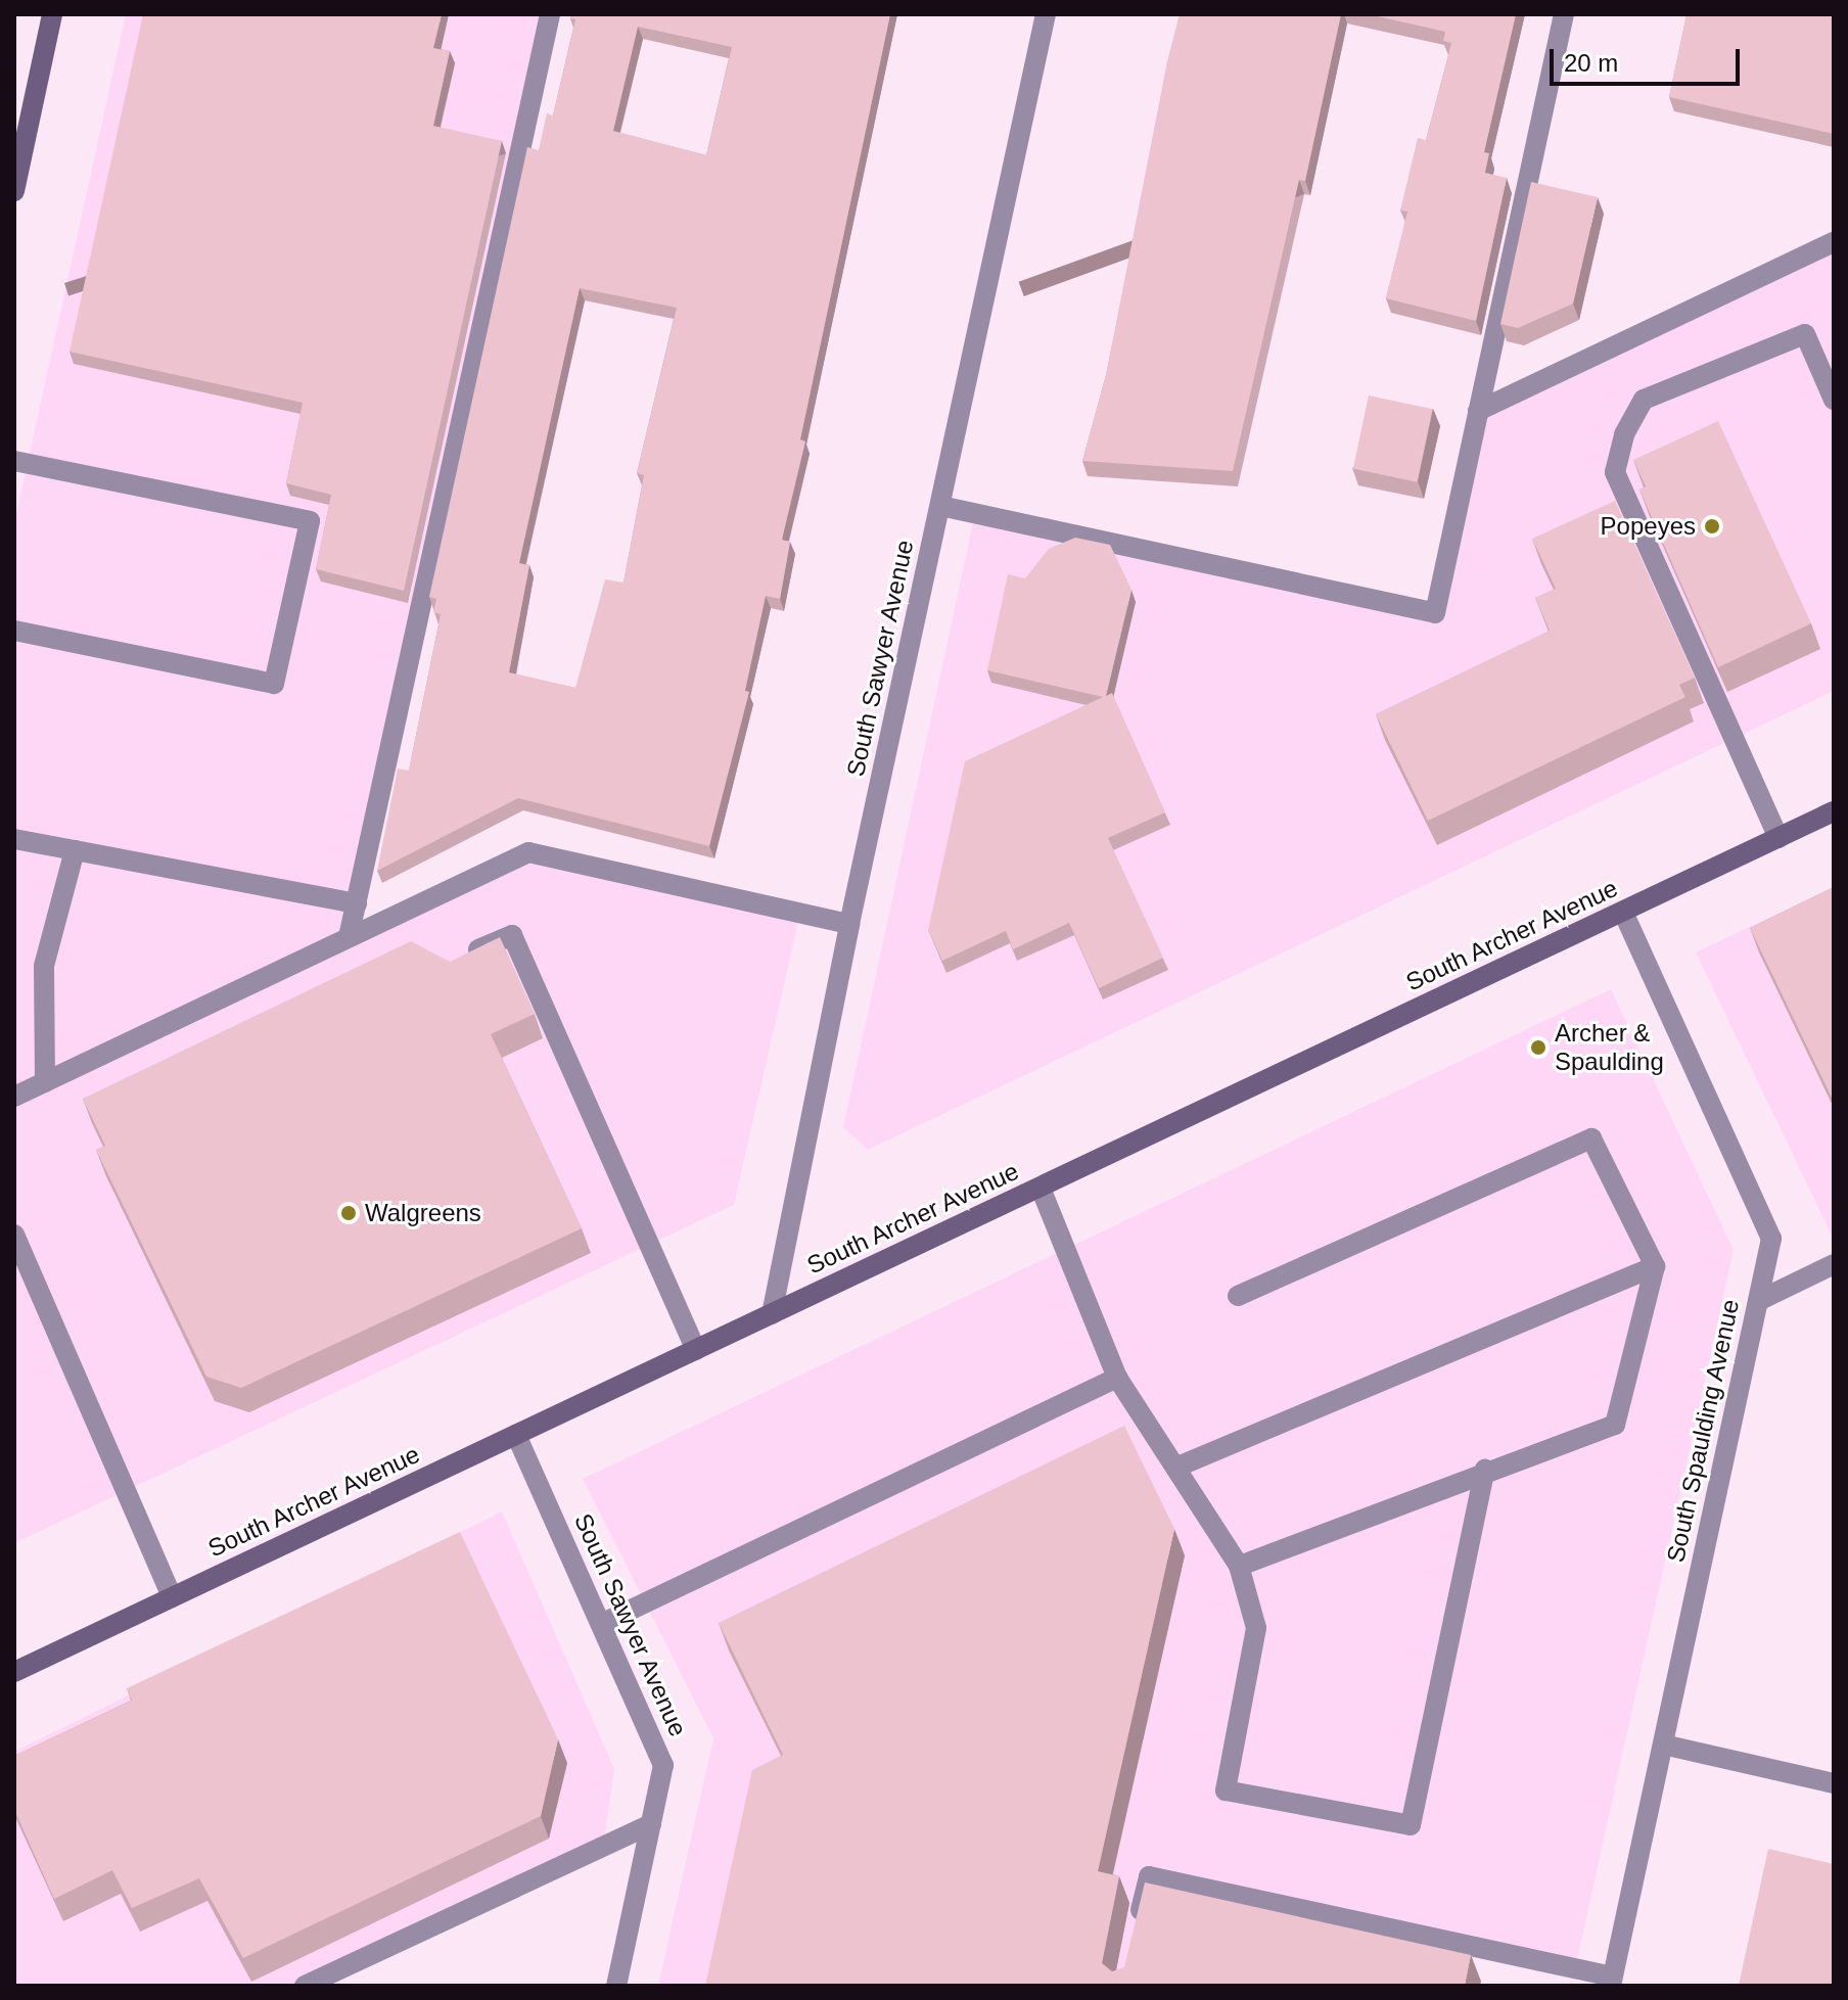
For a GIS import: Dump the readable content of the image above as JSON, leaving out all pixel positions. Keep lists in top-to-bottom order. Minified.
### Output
{"streets":{"main road":["South Archer Avenue"],"street":["South Sawyer Avenue","South Spaulding Avenue"]},"crossings":[["South Sawyer Avenue","South Archer Avenue"],["South Archer Avenue","South Spaulding Avenue"]],"places":["Popeyes","Archer & Spaulding","Walgreens"],"scale_bar":"20 m"}
